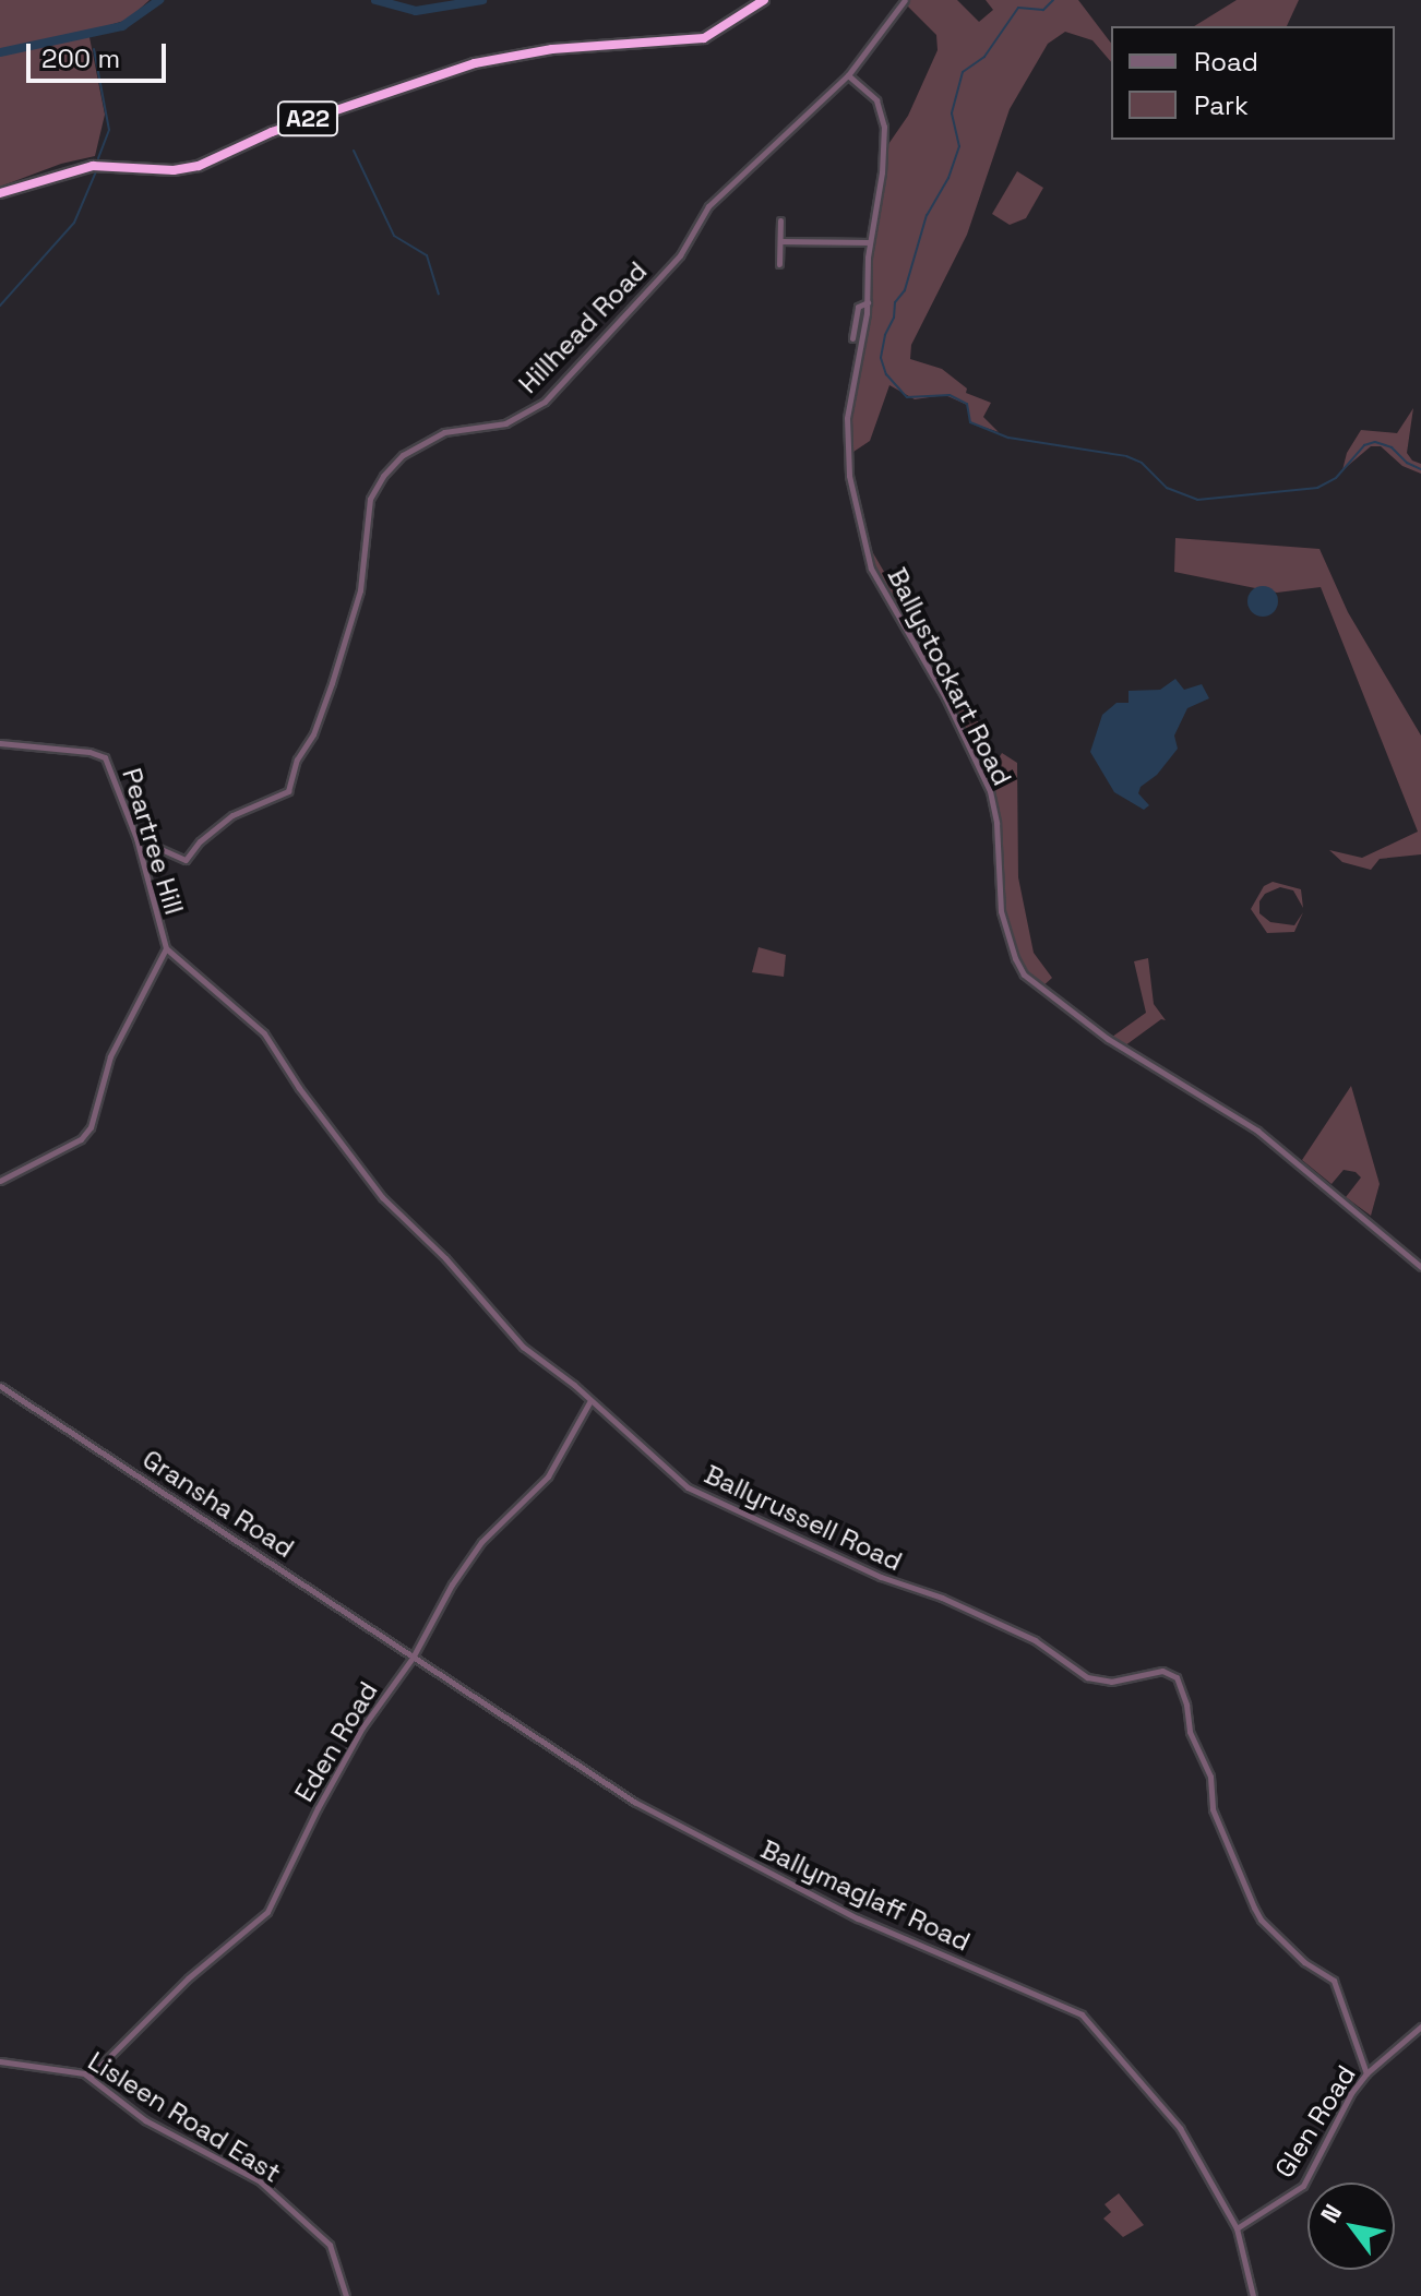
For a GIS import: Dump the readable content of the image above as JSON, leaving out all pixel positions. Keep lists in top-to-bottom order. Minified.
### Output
{"streets":{"highway":["A22"],"street":["Hillhead Road","Ballystockart Road","Peartree Hill","Gransha Road","Ballyrussell Road","Eden Road","Ballymaglaff Road","Lisleen Road East","Glen Road"]},"crossings":[["Hillhead Road","Ballystockart Road"],["Hillhead Road","Peartree Hill"],["Peartree Hill","Ballyrussell Road"],["Gransha Road","Eden Road"],["Gransha Road","Ballymaglaff Road"],["Ballyrussell Road","Eden Road"],["Ballyrussell Road","Glen Road"],["Eden Road","Ballymaglaff Road"],["Eden Road","Lisleen Road East"],["Ballymaglaff Road","Glen Road"]],"legend":["Road","Park"],"scale_bar":"200 m","north":"top left"}
